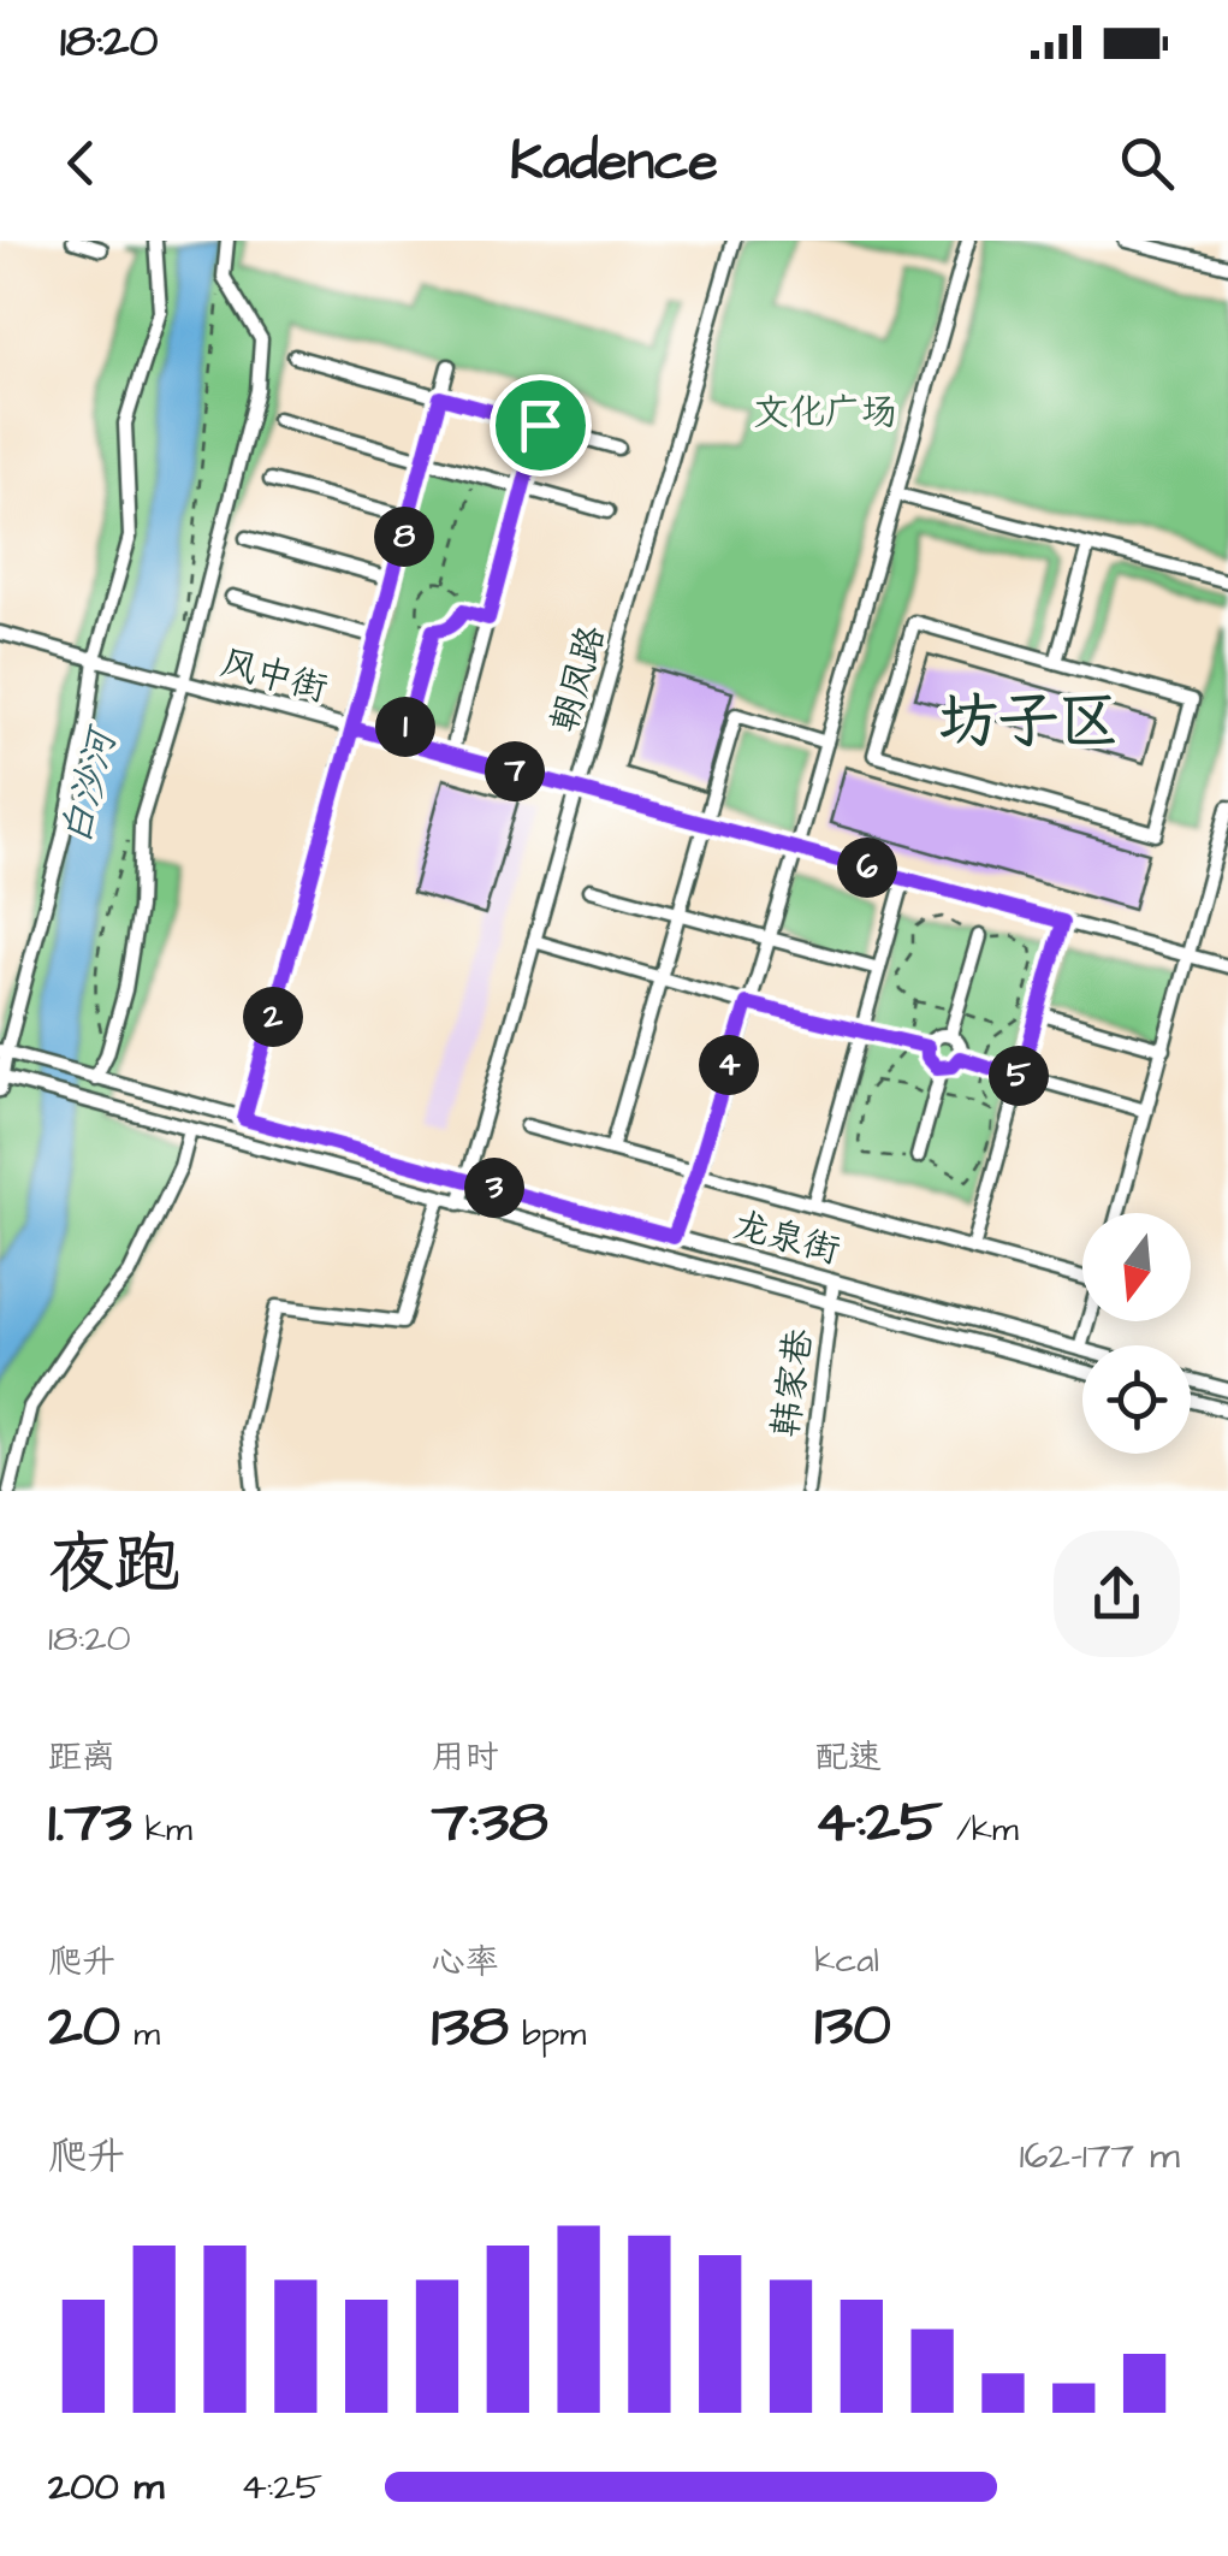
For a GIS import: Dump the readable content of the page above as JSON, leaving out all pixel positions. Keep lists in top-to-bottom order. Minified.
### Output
{"streets":{"street":["风中街","朝凤路","龙泉街","韩家巷"]},"crossings":[["风中街","朝凤路"],["朝凤路","龙泉街"],["龙泉街","韩家巷"]],"districts":["坊子区"],"water":["白沙河"],"parks":["文化广场"],"north":"bottom","page":{"status":"18:20","header":"Kadence","pins":["8","1","7","6","2","4","5","3"],"heading":["夜跑","18:20"],"stats":[["距离","1.73 km"],["用时","7:38"],["配速","4:25 /km"],["爬升","20 m"],["心率","138 bpm"],["kcal","130"]],"chart":["爬升","162–177 m"],"list":[{"name":"200 m","note":"4:25"}]}}
